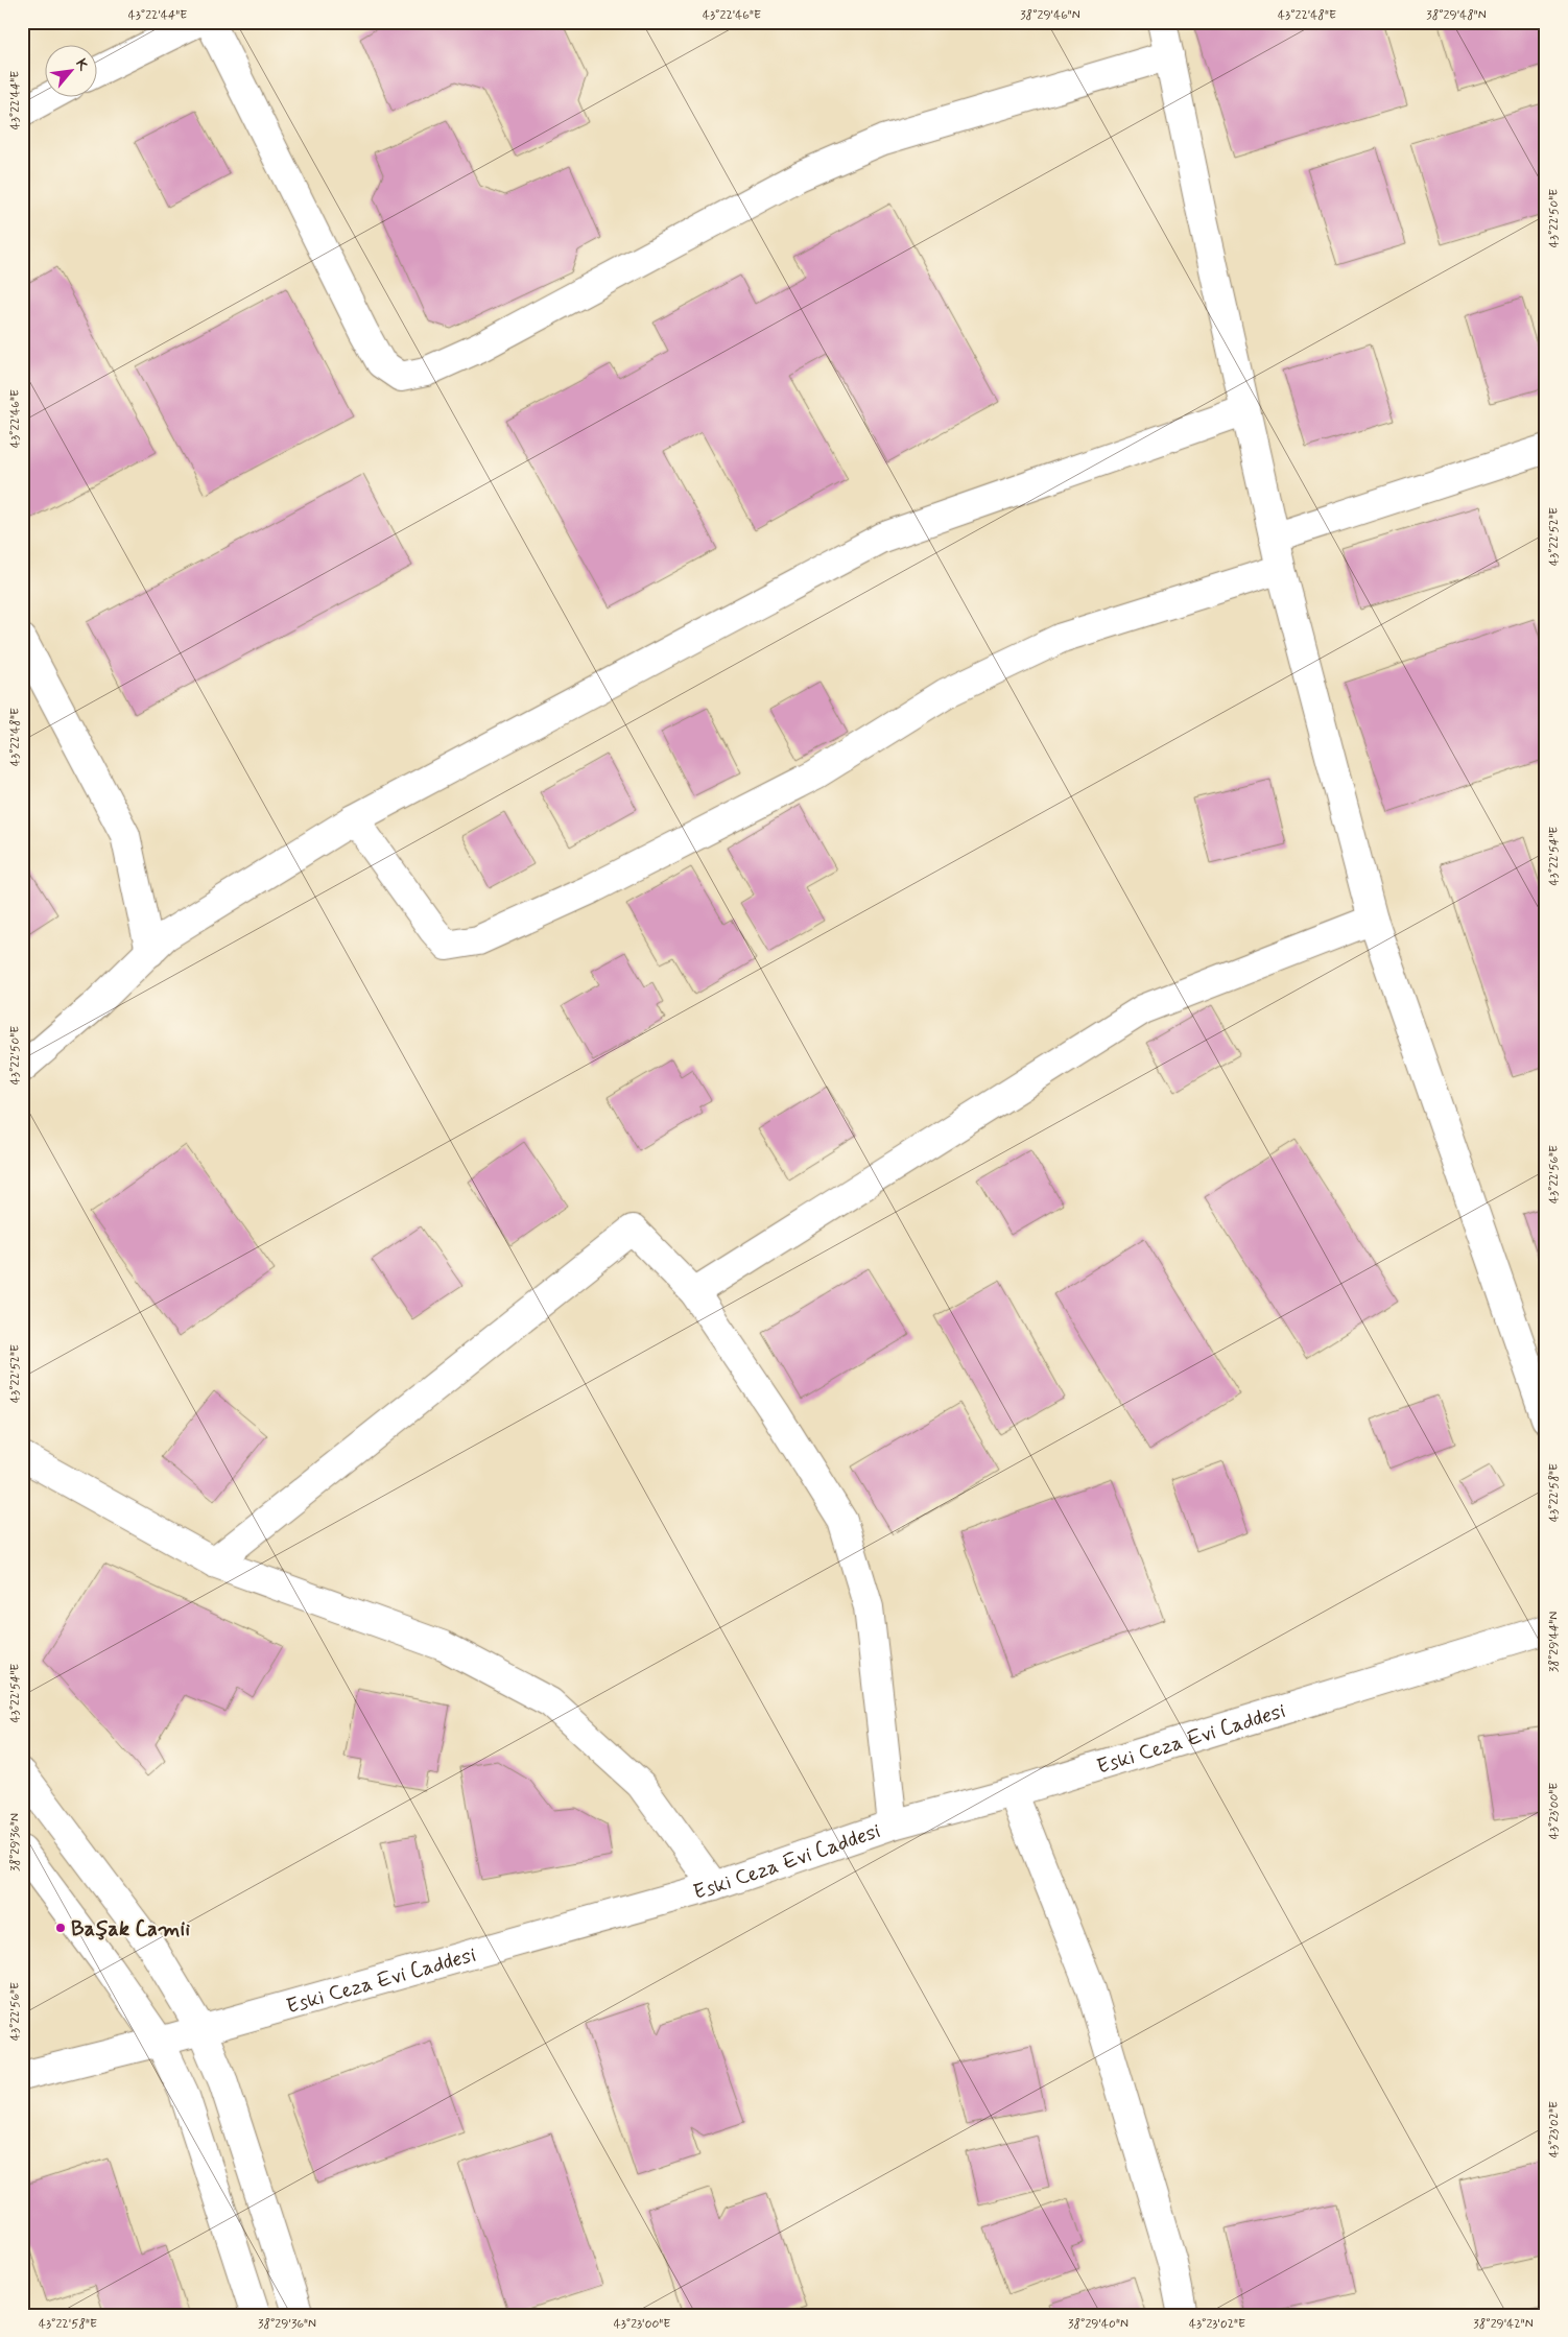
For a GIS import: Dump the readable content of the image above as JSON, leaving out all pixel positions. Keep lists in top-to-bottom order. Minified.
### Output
{"streets":{"street":["Eski Ceza Evi Caddesi"]},"places":["Başak Camii"],"north":"top right","coordinates":["43°22'44\"E","43°22'46\"E","38°29'46\"N","43°22'48\"E","38°29'48\"N","43°22'50\"E","43°22'52\"E","43°22'54\"E","43°22'56\"E","43°22'58\"E","38°29'44\"N","43°23'00\"E","38°29'36\"N","43°23'02\"E","38°29'40\"N","38°29'42\"N"]}
